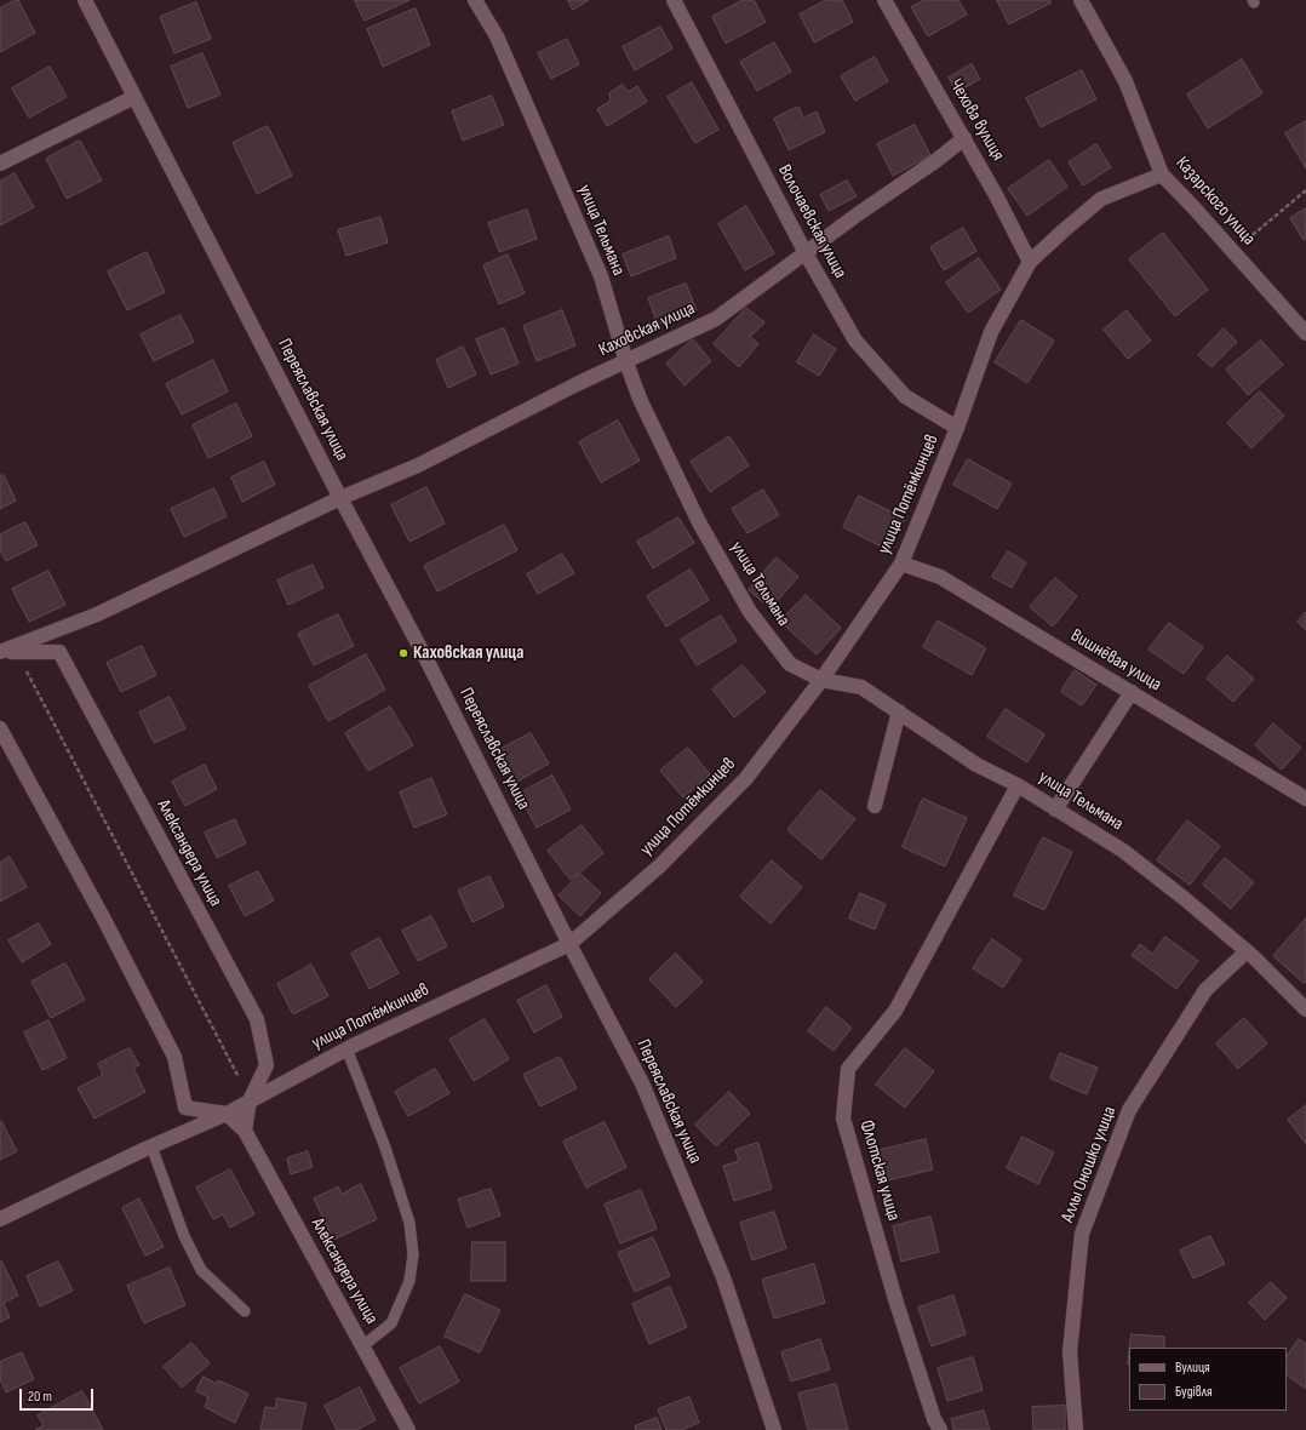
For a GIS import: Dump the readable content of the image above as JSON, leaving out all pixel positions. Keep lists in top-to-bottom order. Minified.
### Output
{"streets":{"street":["Чехова вулиця","Казарского улица","Волочаевская улица","улица Тельмана","Каховская улица","Переяславская улица","улица Потёмкинцев","Вишнёвая улица","Александера улица","Аллы Оношко улица","Флотская улица"]},"crossings":[["Чехова вулиця","Каховская улица"],["Чехова вулиця","улица Потёмкинцев"],["Казарского улица","улица Потёмкинцев"],["Волочаевская улица","Каховская улица"],["Волочаевская улица","улица Потёмкинцев"],["улица Тельмана","Каховская улица"],["улица Тельмана","улица Потёмкинцев"],["улица Тельмана","Аллы Оношко улица"],["улица Тельмана","Флотская улица"],["Каховская улица","Переяславская улица"],["Каховская улица","Александера улица"],["Переяславская улица","улица Потёмкинцев"],["улица Потёмкинцев","Вишнёвая улица"],["улица Потёмкинцев","Александера улица"]],"places":["Каховская улица"],"legend":["Вулиця","Будівля"],"scale_bar":"20 m"}
